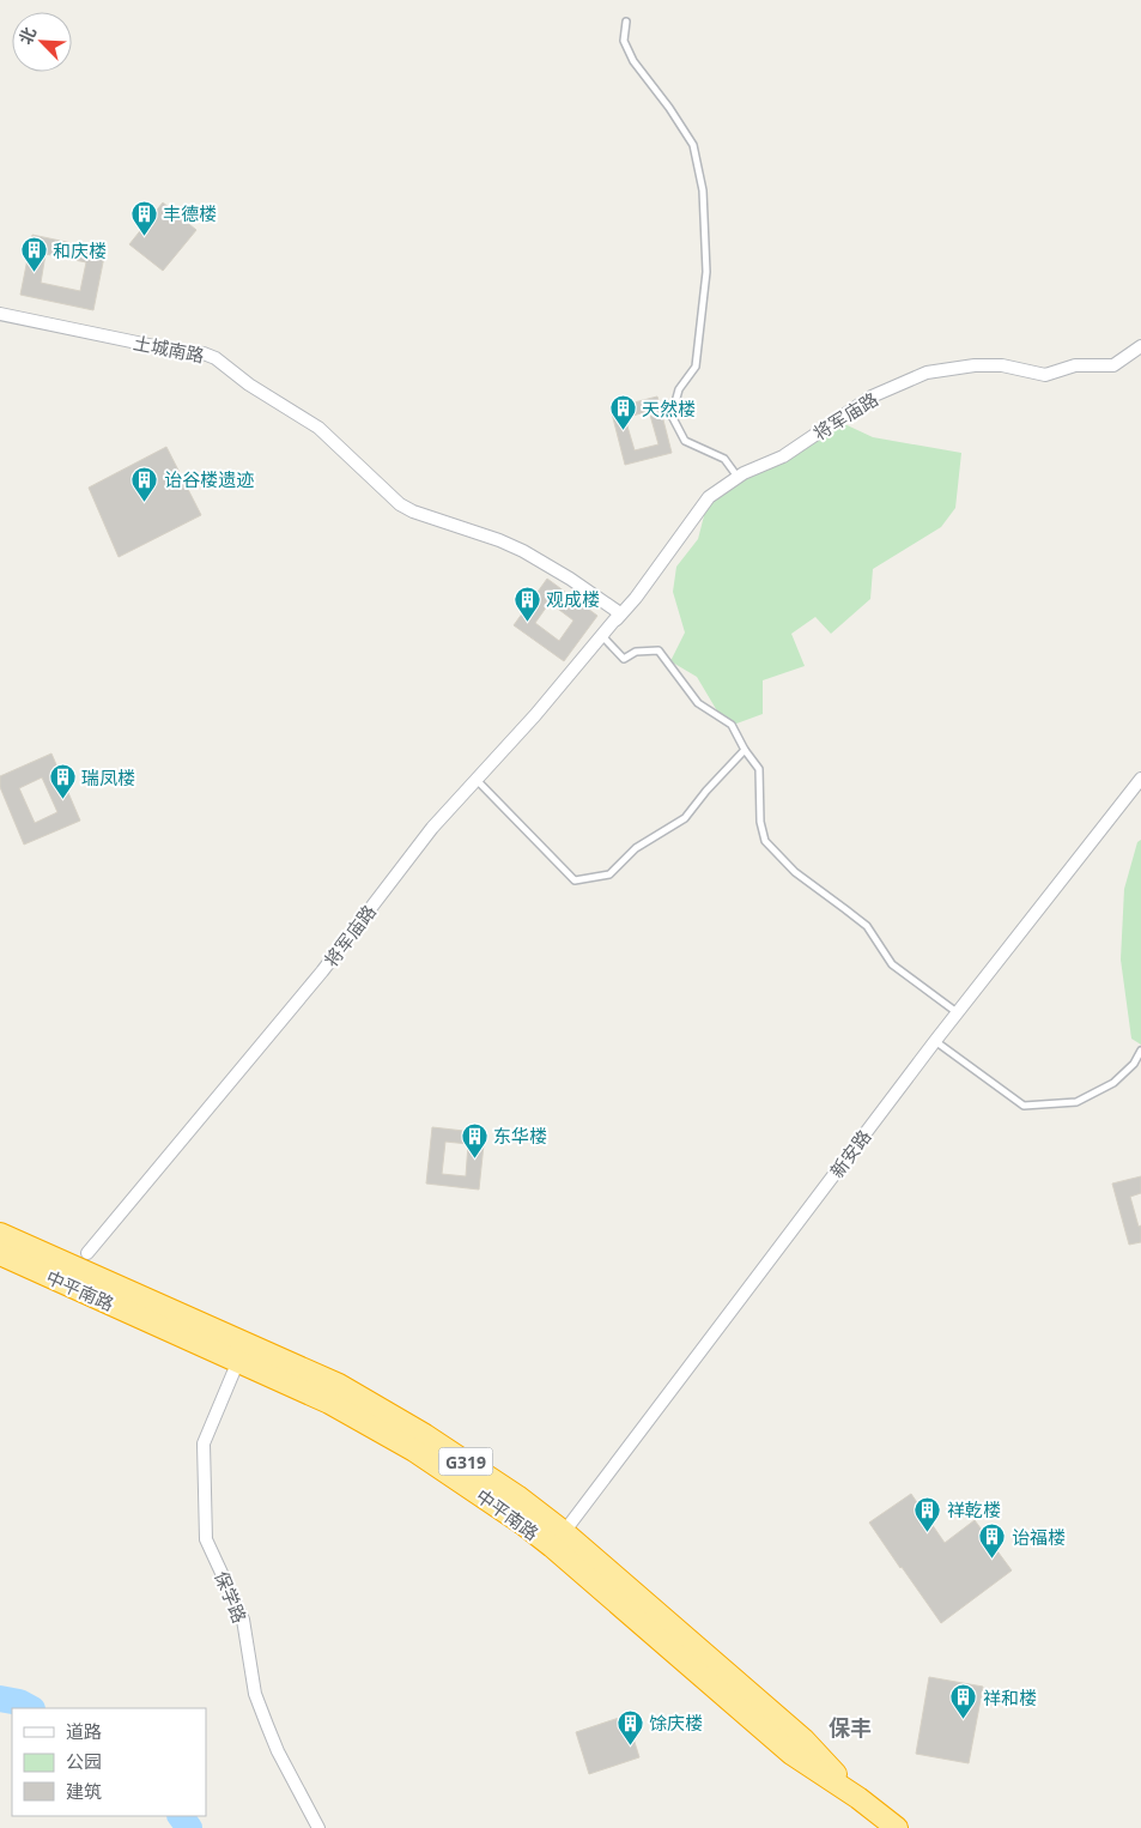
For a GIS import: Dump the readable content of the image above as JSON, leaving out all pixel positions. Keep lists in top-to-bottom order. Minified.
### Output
{"streets":{"highway":["中平南路","G319"],"street":["土城南路","将军庙路","新安路","保学路"]},"crossings":[["土城南路","将军庙路"],["新安路","G319"],["中平南路","G319"],["中平南路","保学路"]],"districts":["保丰"],"places":{"building":["丰德楼","和庆楼","天然楼","诒谷楼遗迹","观成楼","瑞凤楼","东华楼","祥乾楼","诒福楼","祥和楼","馀庆楼"]},"legend":["道路","公园","建筑"],"north":"top left"}
